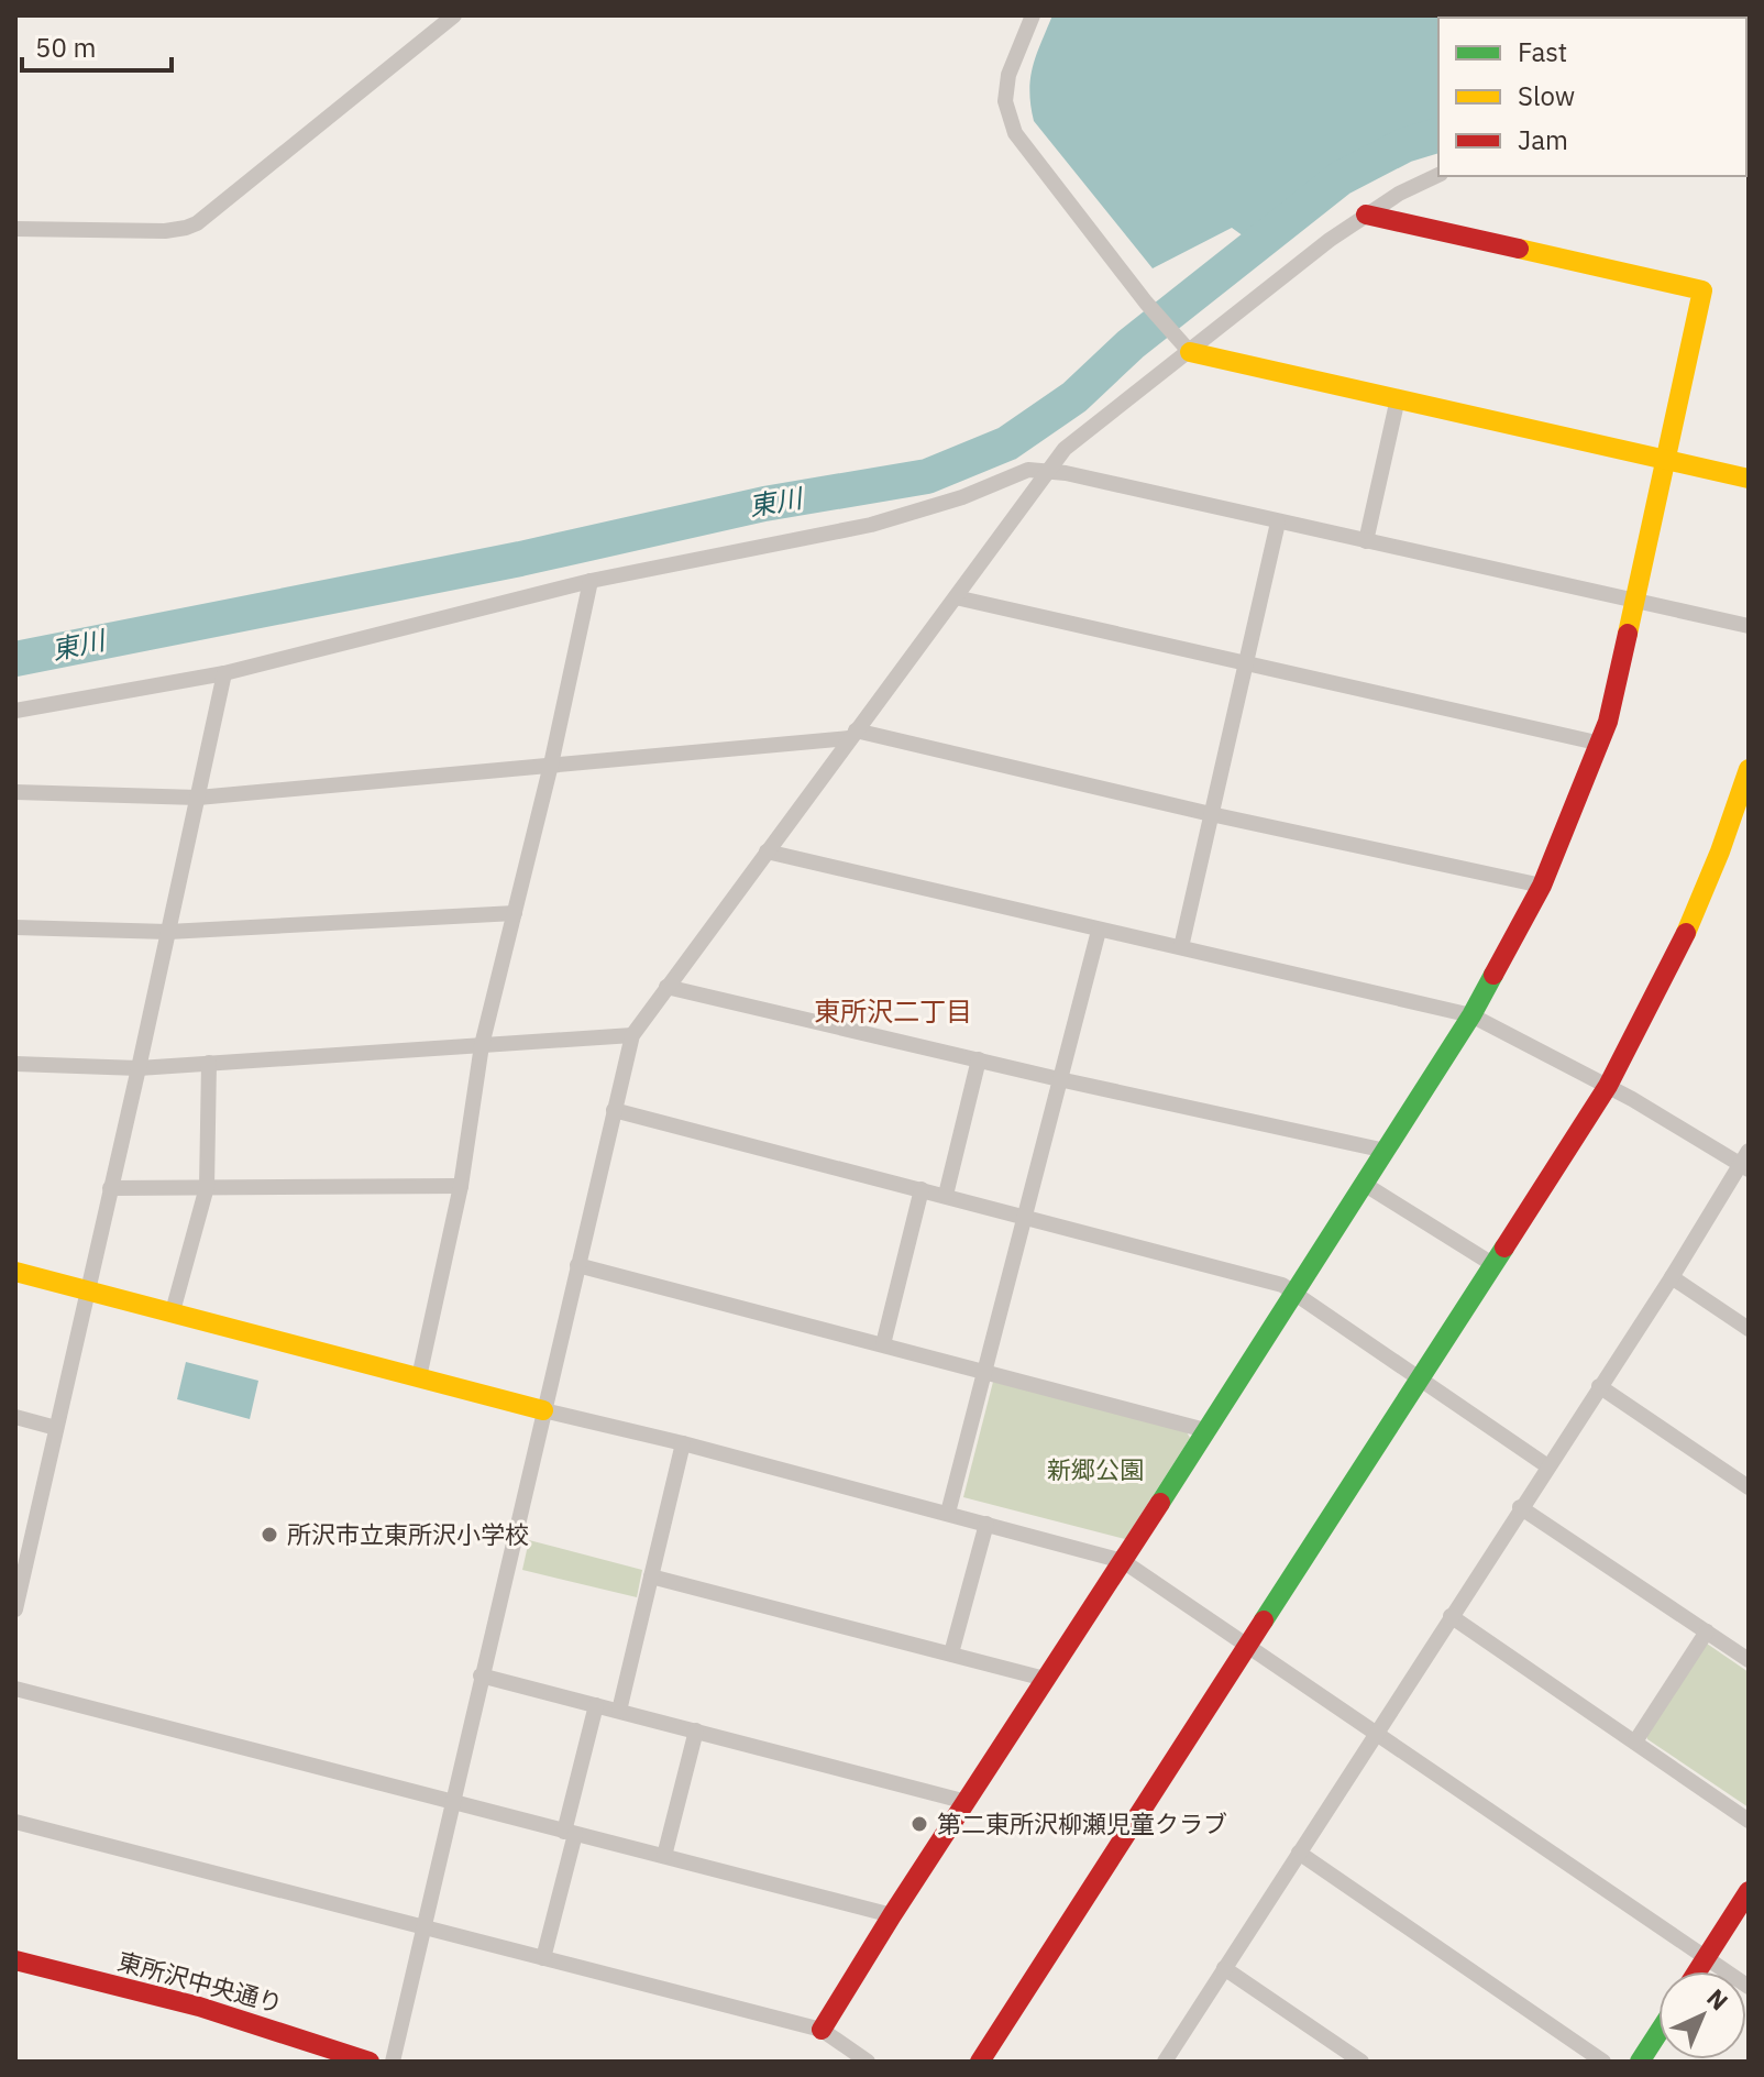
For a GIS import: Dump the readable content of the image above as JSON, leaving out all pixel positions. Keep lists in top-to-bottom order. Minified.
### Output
{"streets":{"street":["東所沢中央通り"]},"districts":["東所沢二丁目"],"water":["東川"],"parks":["新郷公園"],"places":["所沢市立東所沢小学校","第二東所沢柳瀬児童クラブ"],"legend":["Fast","Slow","Jam"],"scale_bar":"50 m","north":"top right"}
